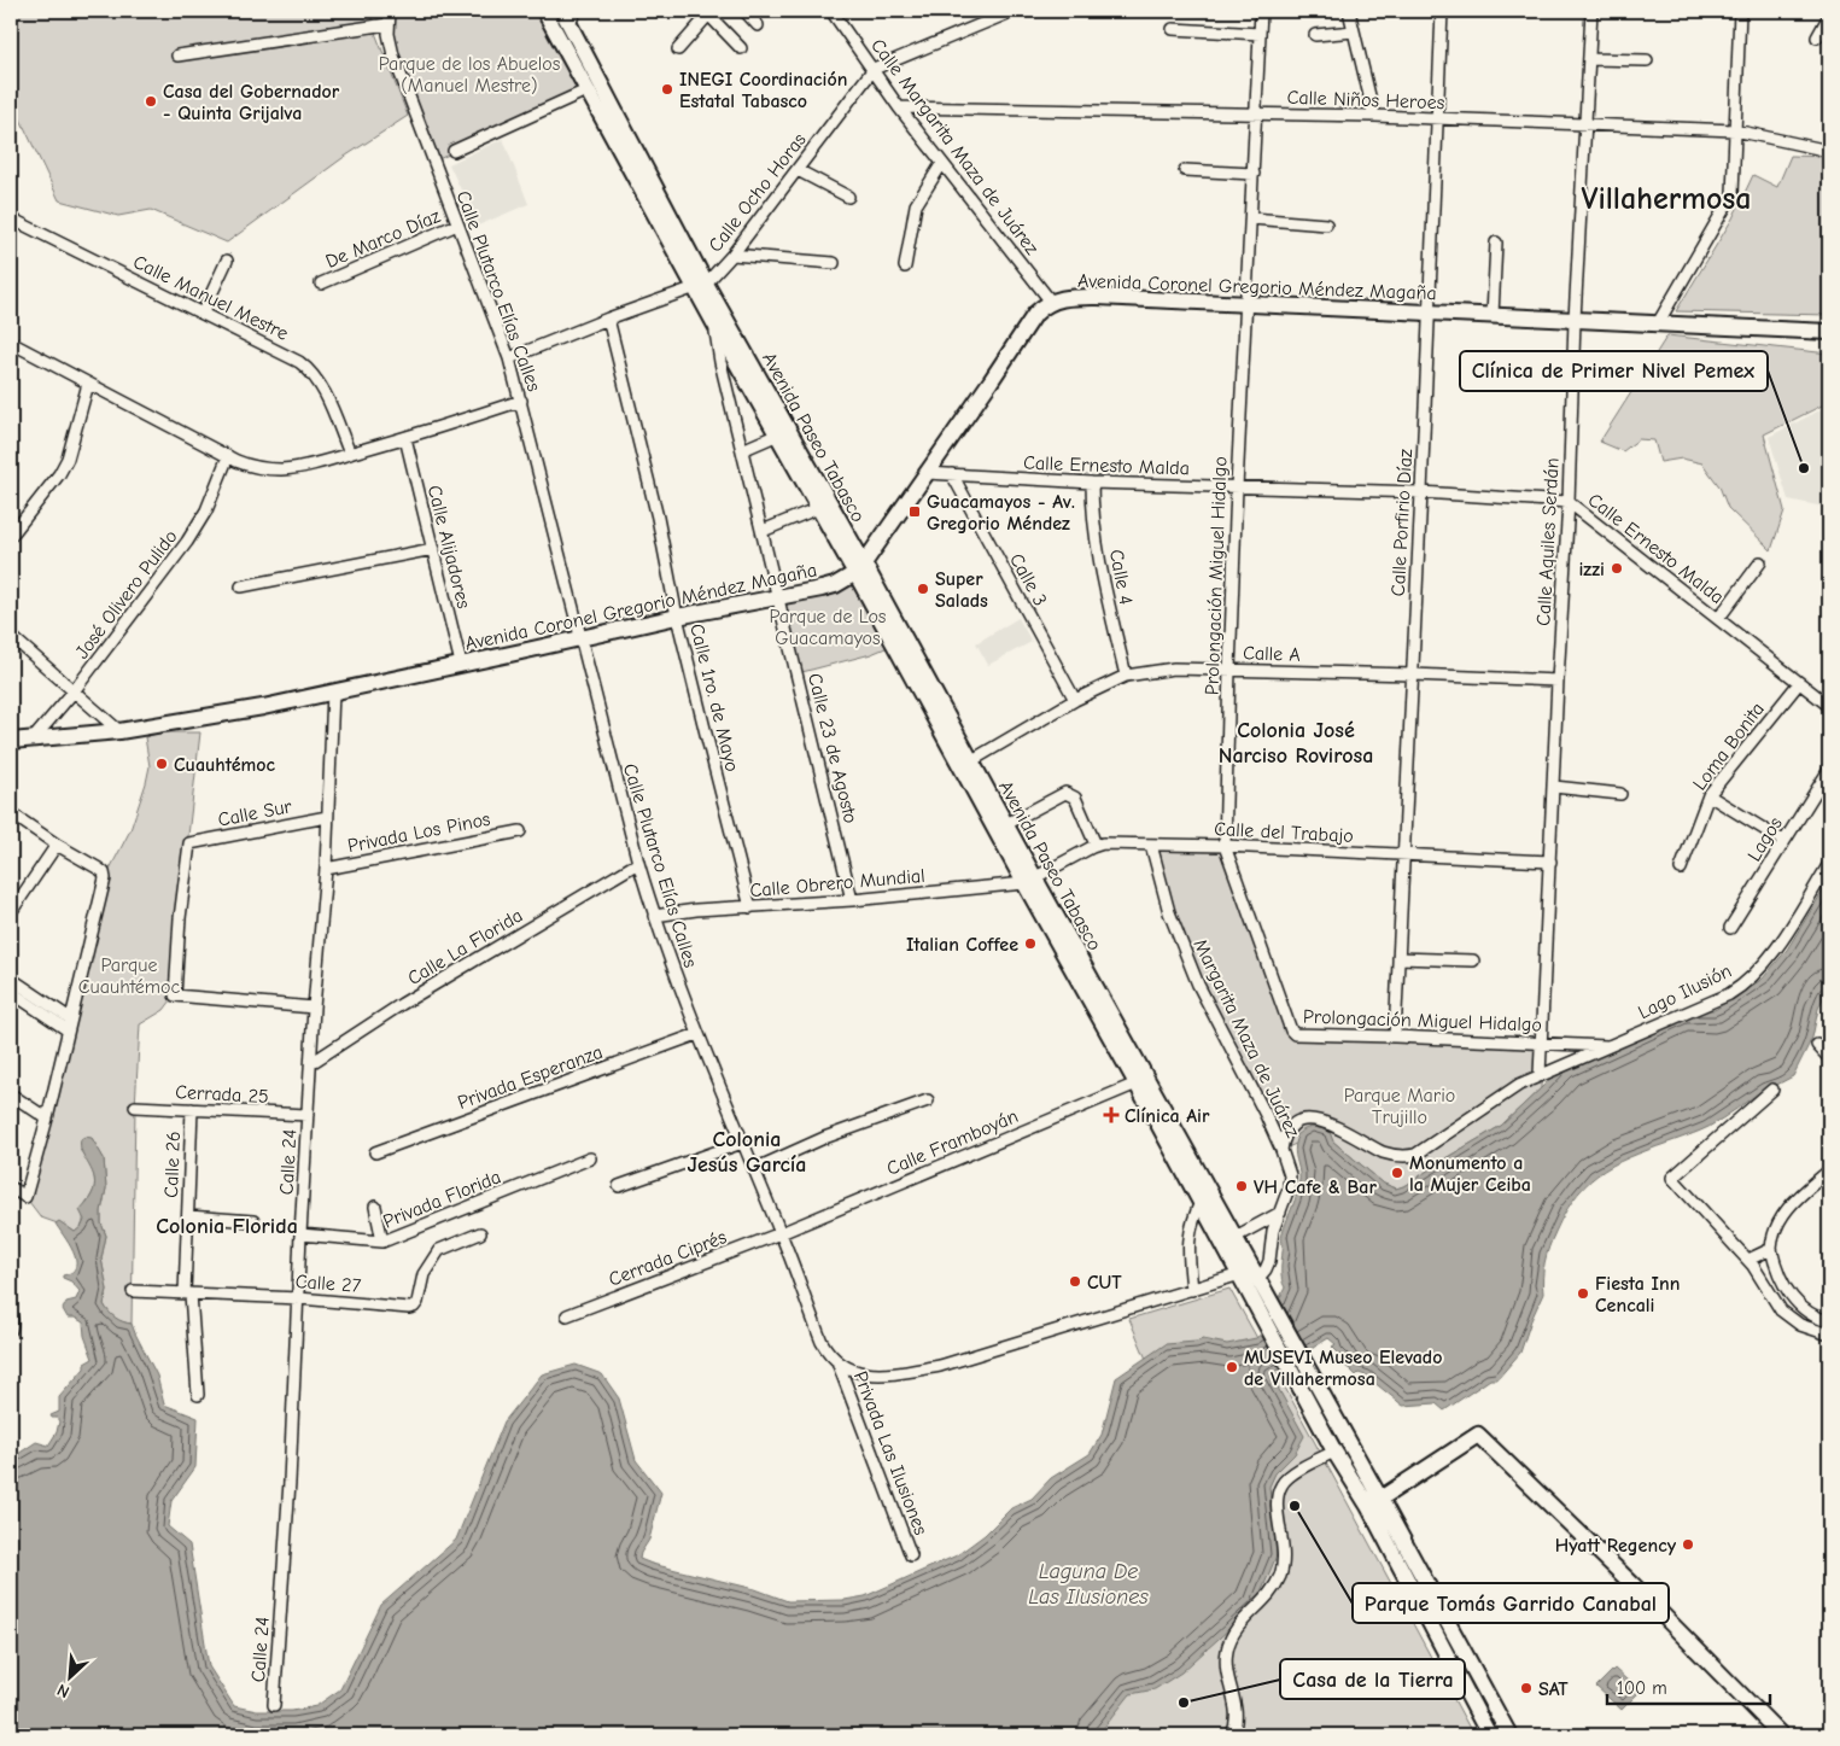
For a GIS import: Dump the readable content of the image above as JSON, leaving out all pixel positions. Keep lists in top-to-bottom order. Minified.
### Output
{"streets":{"main road":["Avenida Coronel Gregorio Méndez Magaña","Avenida Paseo Tabasco"],"street":["Calle Niños Heroes","Calle Margarita Maza de Juárez","Calle Ocho Horas","De Marco Díaz","Calle Plutarco Elías Calles","Calle Manuel Mestre","Calle Ernesto Malda","Calle Porfirio Díaz","Calle Aquiles Serdán","Calle Alijadores","Prolongación Miguel Hidalgo","Calle 4","Calle 3","José Olivero Pulido","Calle A","Calle 1ro. de Mayo","Loma Bonita","Calle 23 de Agosto","Calle Sur","Privada Los Pinos","Calle del Trabajo","Lagos","Calle Obrero Mundial","Calle La Florida","Lago Ilusión","Margarita Maza de Juárez","Privada Esperanza","Cerrada 25","Calle Framboyán","Calle 24","Calle 26","Privada Florida","Cerrada Ciprés","Calle 27","Privada Las Ilusiones"]},"crossings":[["Calle Niños Heroes","Calle Margarita Maza de Juárez"],["Calle Niños Heroes","Calle Porfirio Díaz"],["Calle Niños Heroes","Calle Aquiles Serdán"],["Calle Niños Heroes","Prolongación Miguel Hidalgo"],["Calle Margarita Maza de Juárez","Calle Ocho Horas"],["Calle Margarita Maza de Juárez","Avenida Coronel Gregorio Méndez Magaña"],["Calle Ocho Horas","Calle Plutarco Elías Calles"],["Calle Ocho Horas","Avenida Paseo Tabasco"],["Calle Ocho Horas","Calle 1ro. de Mayo"],["De Marco Díaz","Calle Plutarco Elías Calles"],["Avenida Coronel Gregorio Méndez Magaña","Calle Plutarco Elías Calles"],["Avenida Coronel Gregorio Méndez Magaña","Avenida Paseo Tabasco"],["Avenida Coronel Gregorio Méndez Magaña","Calle Ernesto Malda"],["Avenida Coronel Gregorio Méndez Magaña","Calle Porfirio Díaz"],["Avenida Coronel Gregorio Méndez Magaña","Calle Aquiles Serdán"],["Avenida Coronel Gregorio Méndez Magaña","Calle Alijadores"],["Avenida Coronel Gregorio Méndez Magaña","Prolongación Miguel Hidalgo"],["Avenida Coronel Gregorio Méndez Magaña","José Olivero Pulido"],["Avenida Coronel Gregorio Méndez Magaña","Calle 1ro. de Mayo"],["Avenida Coronel Gregorio Méndez Magaña","Calle 23 de Agosto"],["Avenida Coronel Gregorio Méndez Magaña","Calle 24"],["Calle Plutarco Elías Calles","Calle Obrero Mundial"],["Calle Plutarco Elías Calles","Calle La Florida"],["Calle Plutarco Elías Calles","Privada Esperanza"],["Calle Plutarco Elías Calles","Calle Framboyán"],["Calle Plutarco Elías Calles","Cerrada Ciprés"],["Calle Plutarco Elías Calles","Privada Las Ilusiones"],["Avenida Paseo Tabasco","Calle A"],["Avenida Paseo Tabasco","Calle 23 de Agosto"],["Avenida Paseo Tabasco","Calle del Trabajo"],["Avenida Paseo Tabasco","Calle Obrero Mundial"],["Avenida Paseo Tabasco","Margarita Maza de Juárez"],["Avenida Paseo Tabasco","Calle Framboyán"],["Calle Ernesto Malda","Calle Porfirio Díaz"],["Calle Ernesto Malda","Calle Aquiles Serdán"],["Calle Ernesto Malda","Prolongación Miguel Hidalgo"],["Calle Ernesto Malda","Calle 4"],["Calle Ernesto Malda","Calle 3"],["Calle Ernesto Malda","Loma Bonita"],["Calle Porfirio Díaz","Prolongación Miguel Hidalgo"],["Calle Porfirio Díaz","Calle A"],["Calle Porfirio Díaz","Calle del Trabajo"],["Calle Aquiles Serdán","Prolongación Miguel Hidalgo"],["Calle Aquiles Serdán","Calle A"],["Calle Aquiles Serdán","Calle del Trabajo"],["Calle Aquiles Serdán","Lago Ilusión"],["Prolongación Miguel Hidalgo","Calle A"],["Prolongación Miguel Hidalgo","Calle del Trabajo"],["Prolongación Miguel Hidalgo","Lago Ilusión"],["Calle 4","Calle A"],["Calle 3","Calle A"],["Calle 1ro. de Mayo","Calle Obrero Mundial"],["Calle 23 de Agosto","Calle Obrero Mundial"],["Calle Sur","Calle 24"],["Privada Los Pinos","Calle 24"],["Calle del Trabajo","Calle Obrero Mundial"],["Calle del Trabajo","Margarita Maza de Juárez"],["Calle La Florida","Calle 24"],["Lago Ilusión","Margarita Maza de Juárez"],["Cerrada 25","Calle 24"],["Cerrada 25","Calle 26"],["Calle Framboyán","Cerrada Ciprés"],["Calle 24","Privada Florida"],["Calle 24","Calle 27"],["Calle 26","Calle 27"]],"districts":["Villahermosa","Colonia José Narciso Rovirosa","Colonia Jesús García","Colonia Florida"],"water":["Laguna De Las Ilusiones"],"parks":["Parque de los Abuelos (Manuel Mestre)","Parque de Los Guacamayos","Parque Cuauhtémoc","Parque Mario Trujillo"],"places":{"other":["INEGI Coordinación Estatal Tabasco","Casa del Gobernador - Quinta Grijalva","Clínica de Primer Nivel Pemex","izzi","Super Salads","Cuauhtémoc","Italian Coffee","Monumento a la Mujer Ceiba","VH Cafe & Bar","CUT","Fiesta Inn Cencali","MUSEVI Museo Elevado de Villahermosa","Parque Tomás Garrido Canabal","Hyatt Regency","SAT","Casa de la Tierra"],"transit":["Guacamayos - Av. Gregorio Méndez"],"health":["Clínica Air"]},"scale_bar":"100 m","north":"bottom left"}
